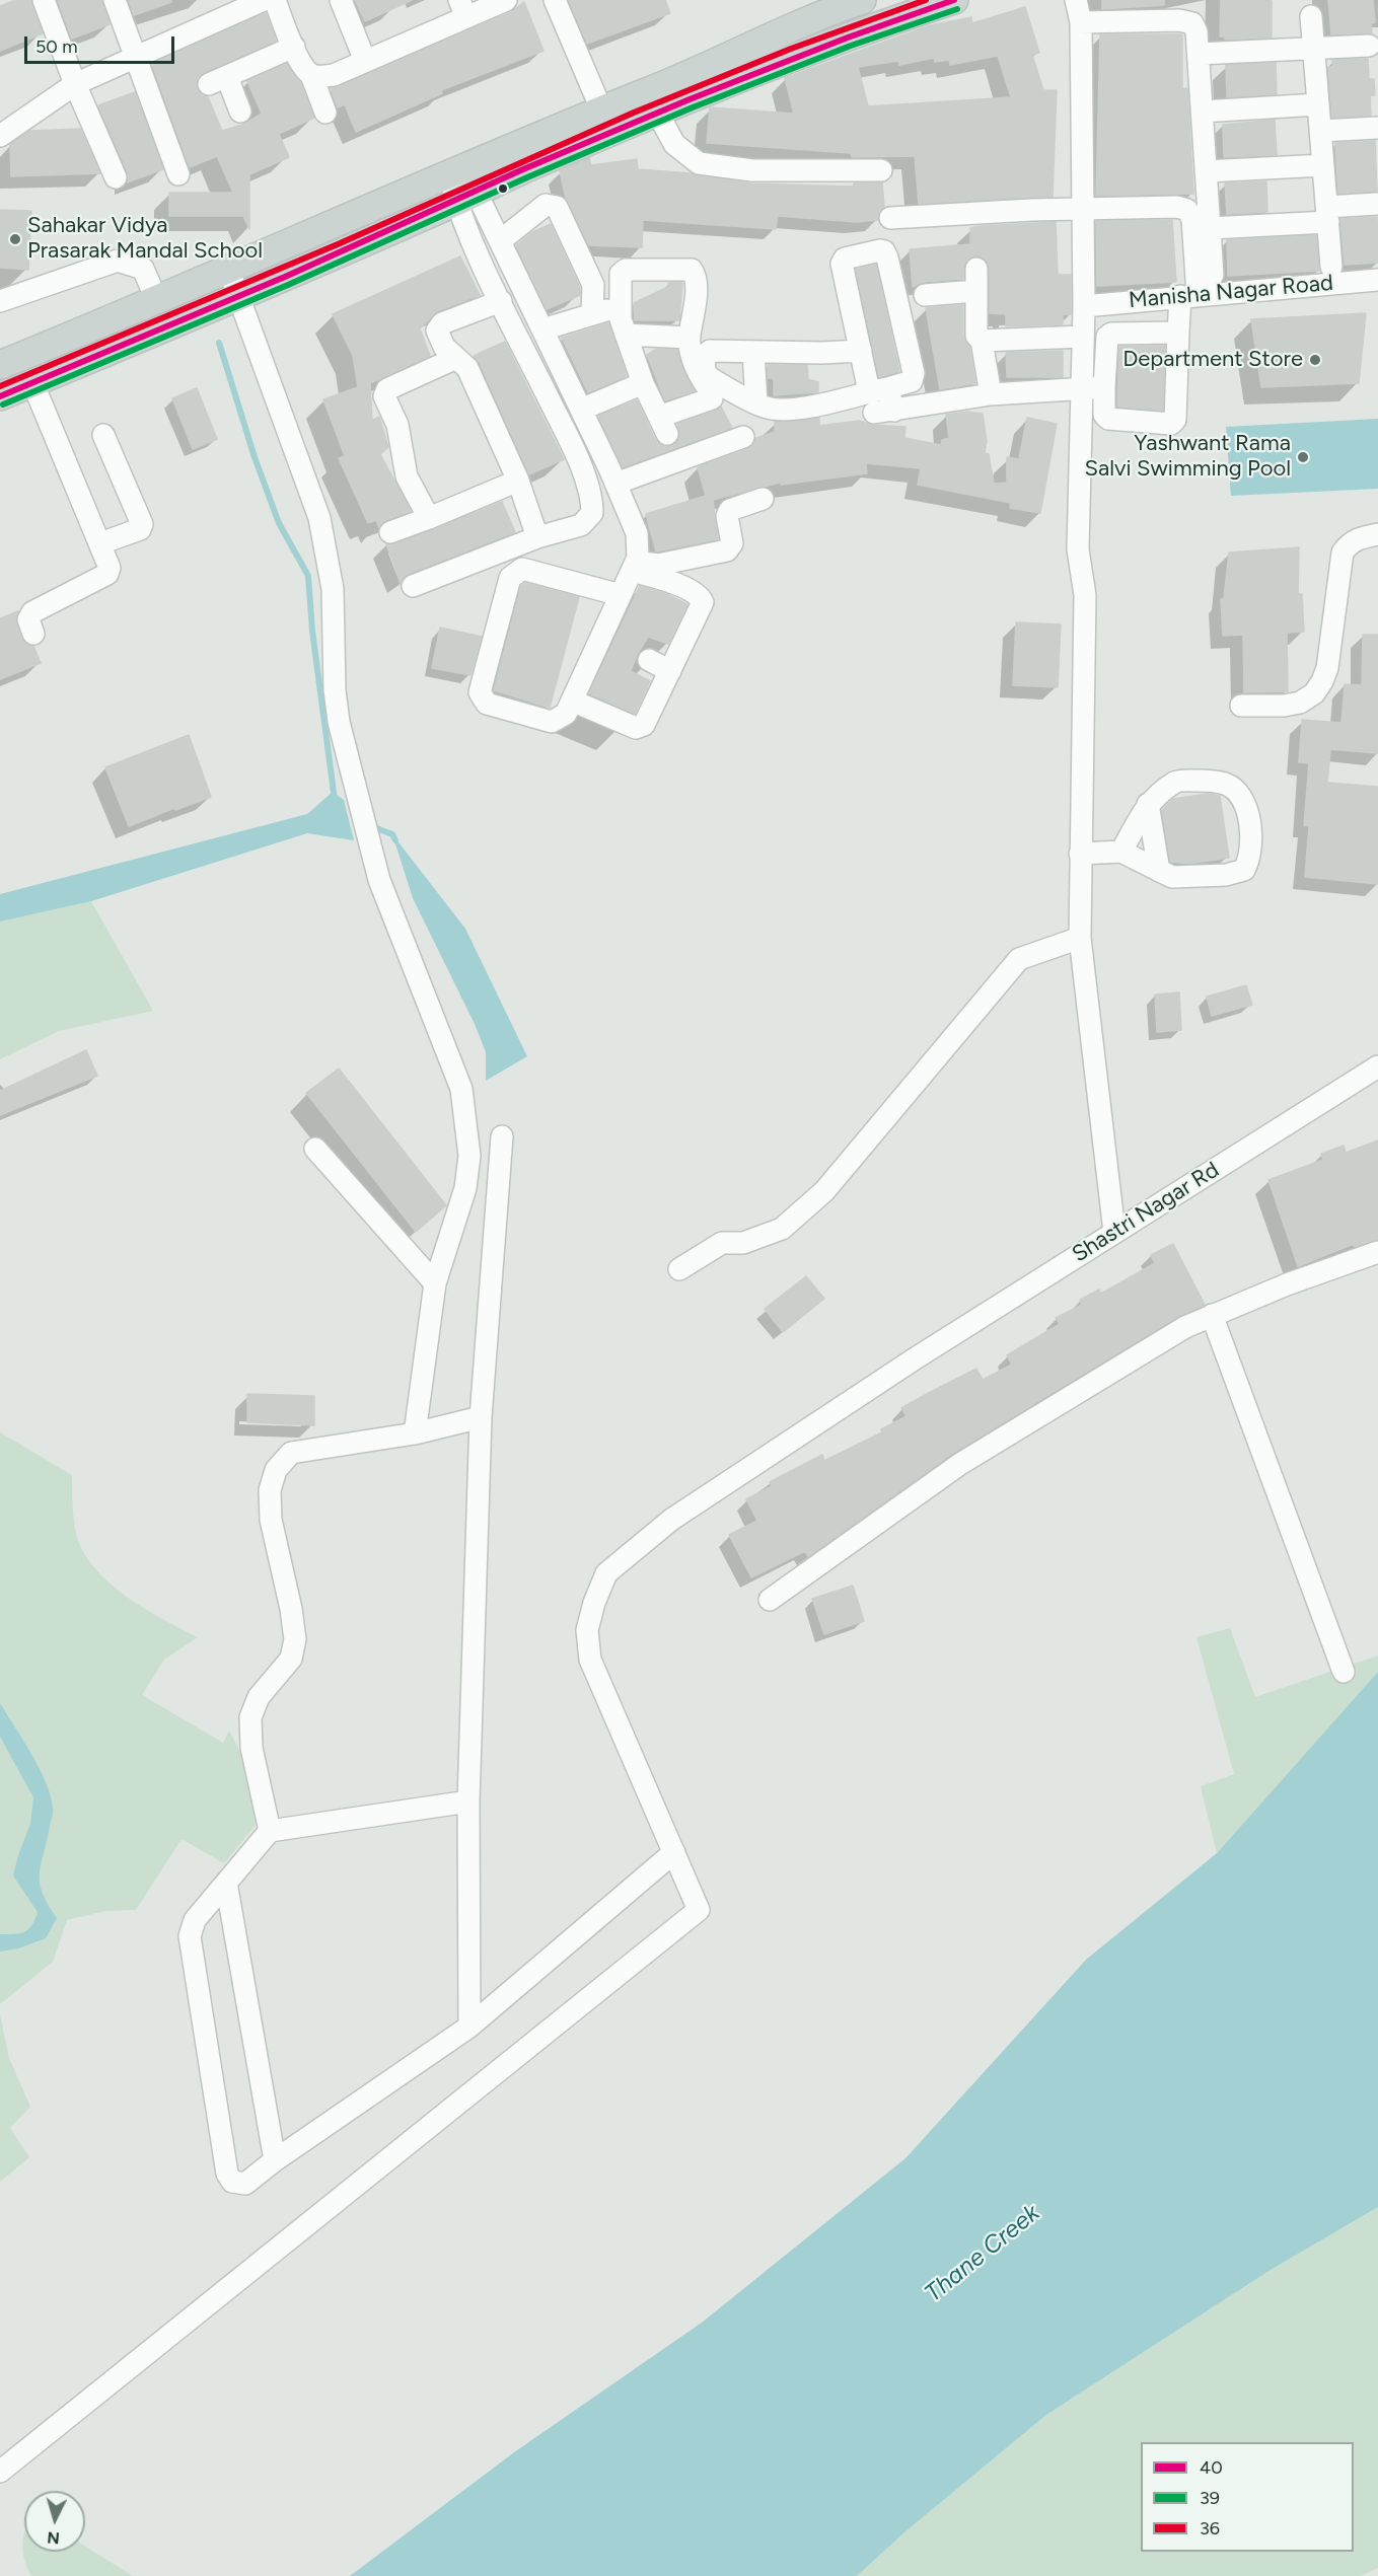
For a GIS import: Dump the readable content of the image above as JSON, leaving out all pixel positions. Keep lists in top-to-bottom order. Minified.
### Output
{"streets":{"street":["Manisha Nagar Road","Shastri Nagar Rd"]},"water":["Thane Creek"],"places":["Sahakar Vidya Prasarak Mandal School","Department Store","Yashwant Rama Salvi Swimming Pool"],"lines":["transit line 40","transit line 36","transit line 39"],"legend":["40","39","36"],"scale_bar":"50 m","north":"bottom"}
